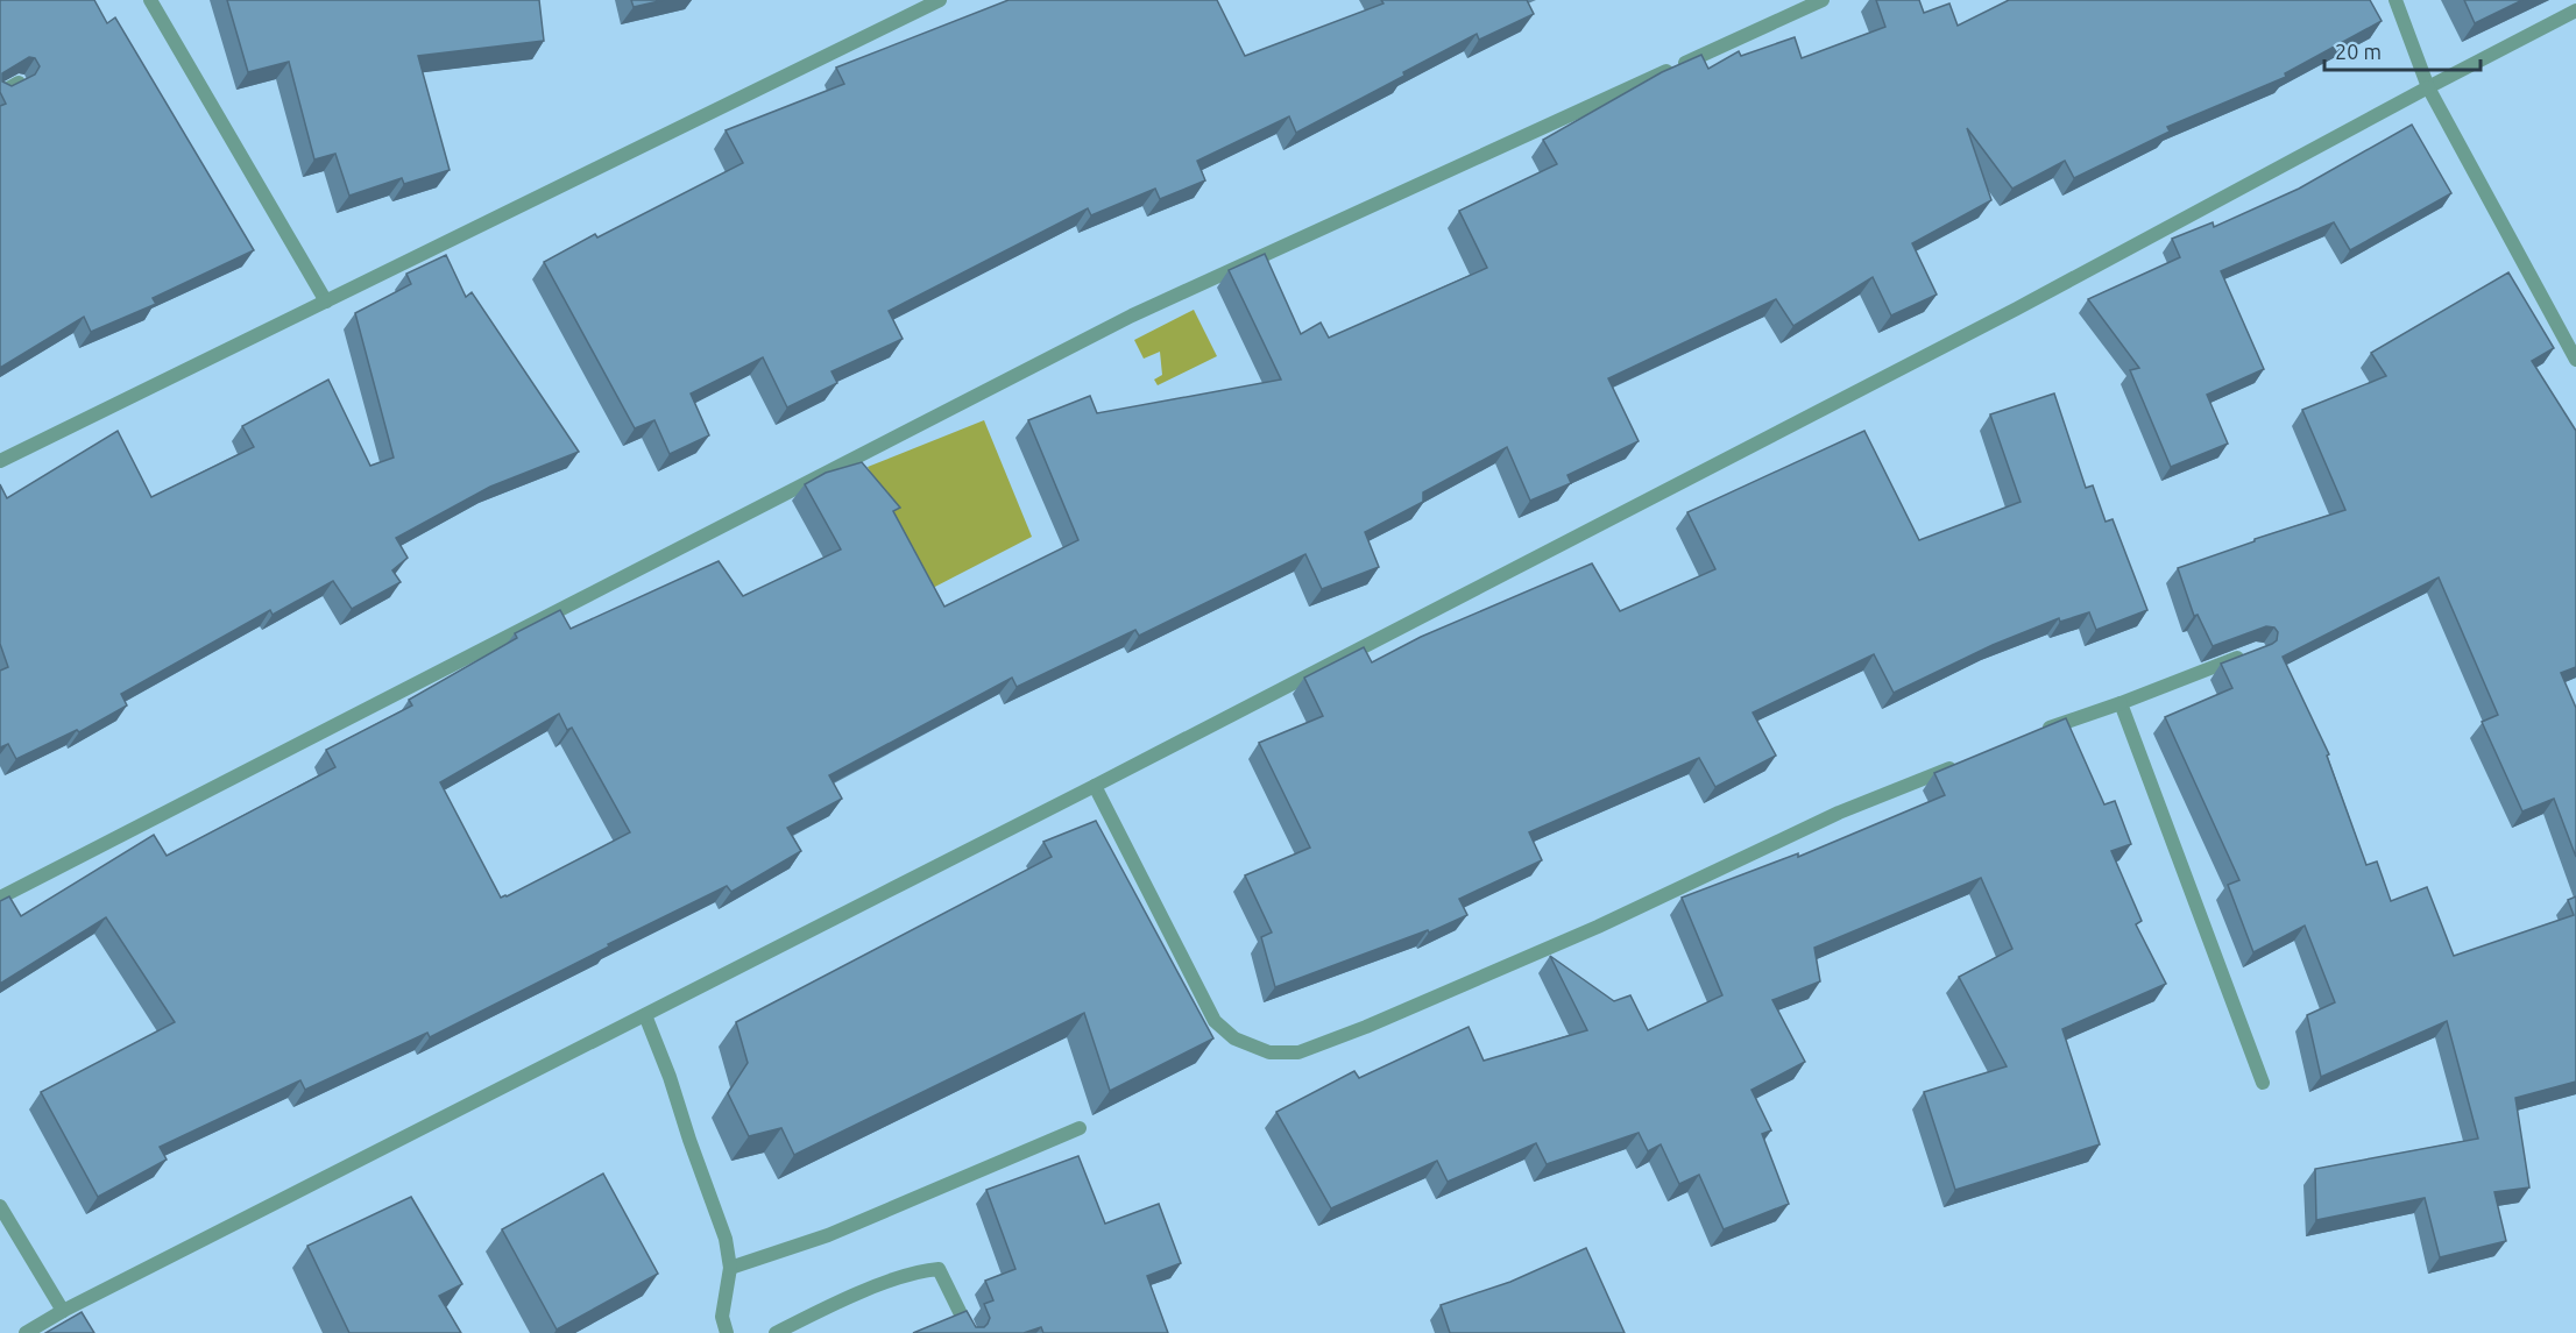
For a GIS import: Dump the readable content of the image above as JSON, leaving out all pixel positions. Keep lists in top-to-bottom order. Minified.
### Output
{"scale_bar":"20 m"}
